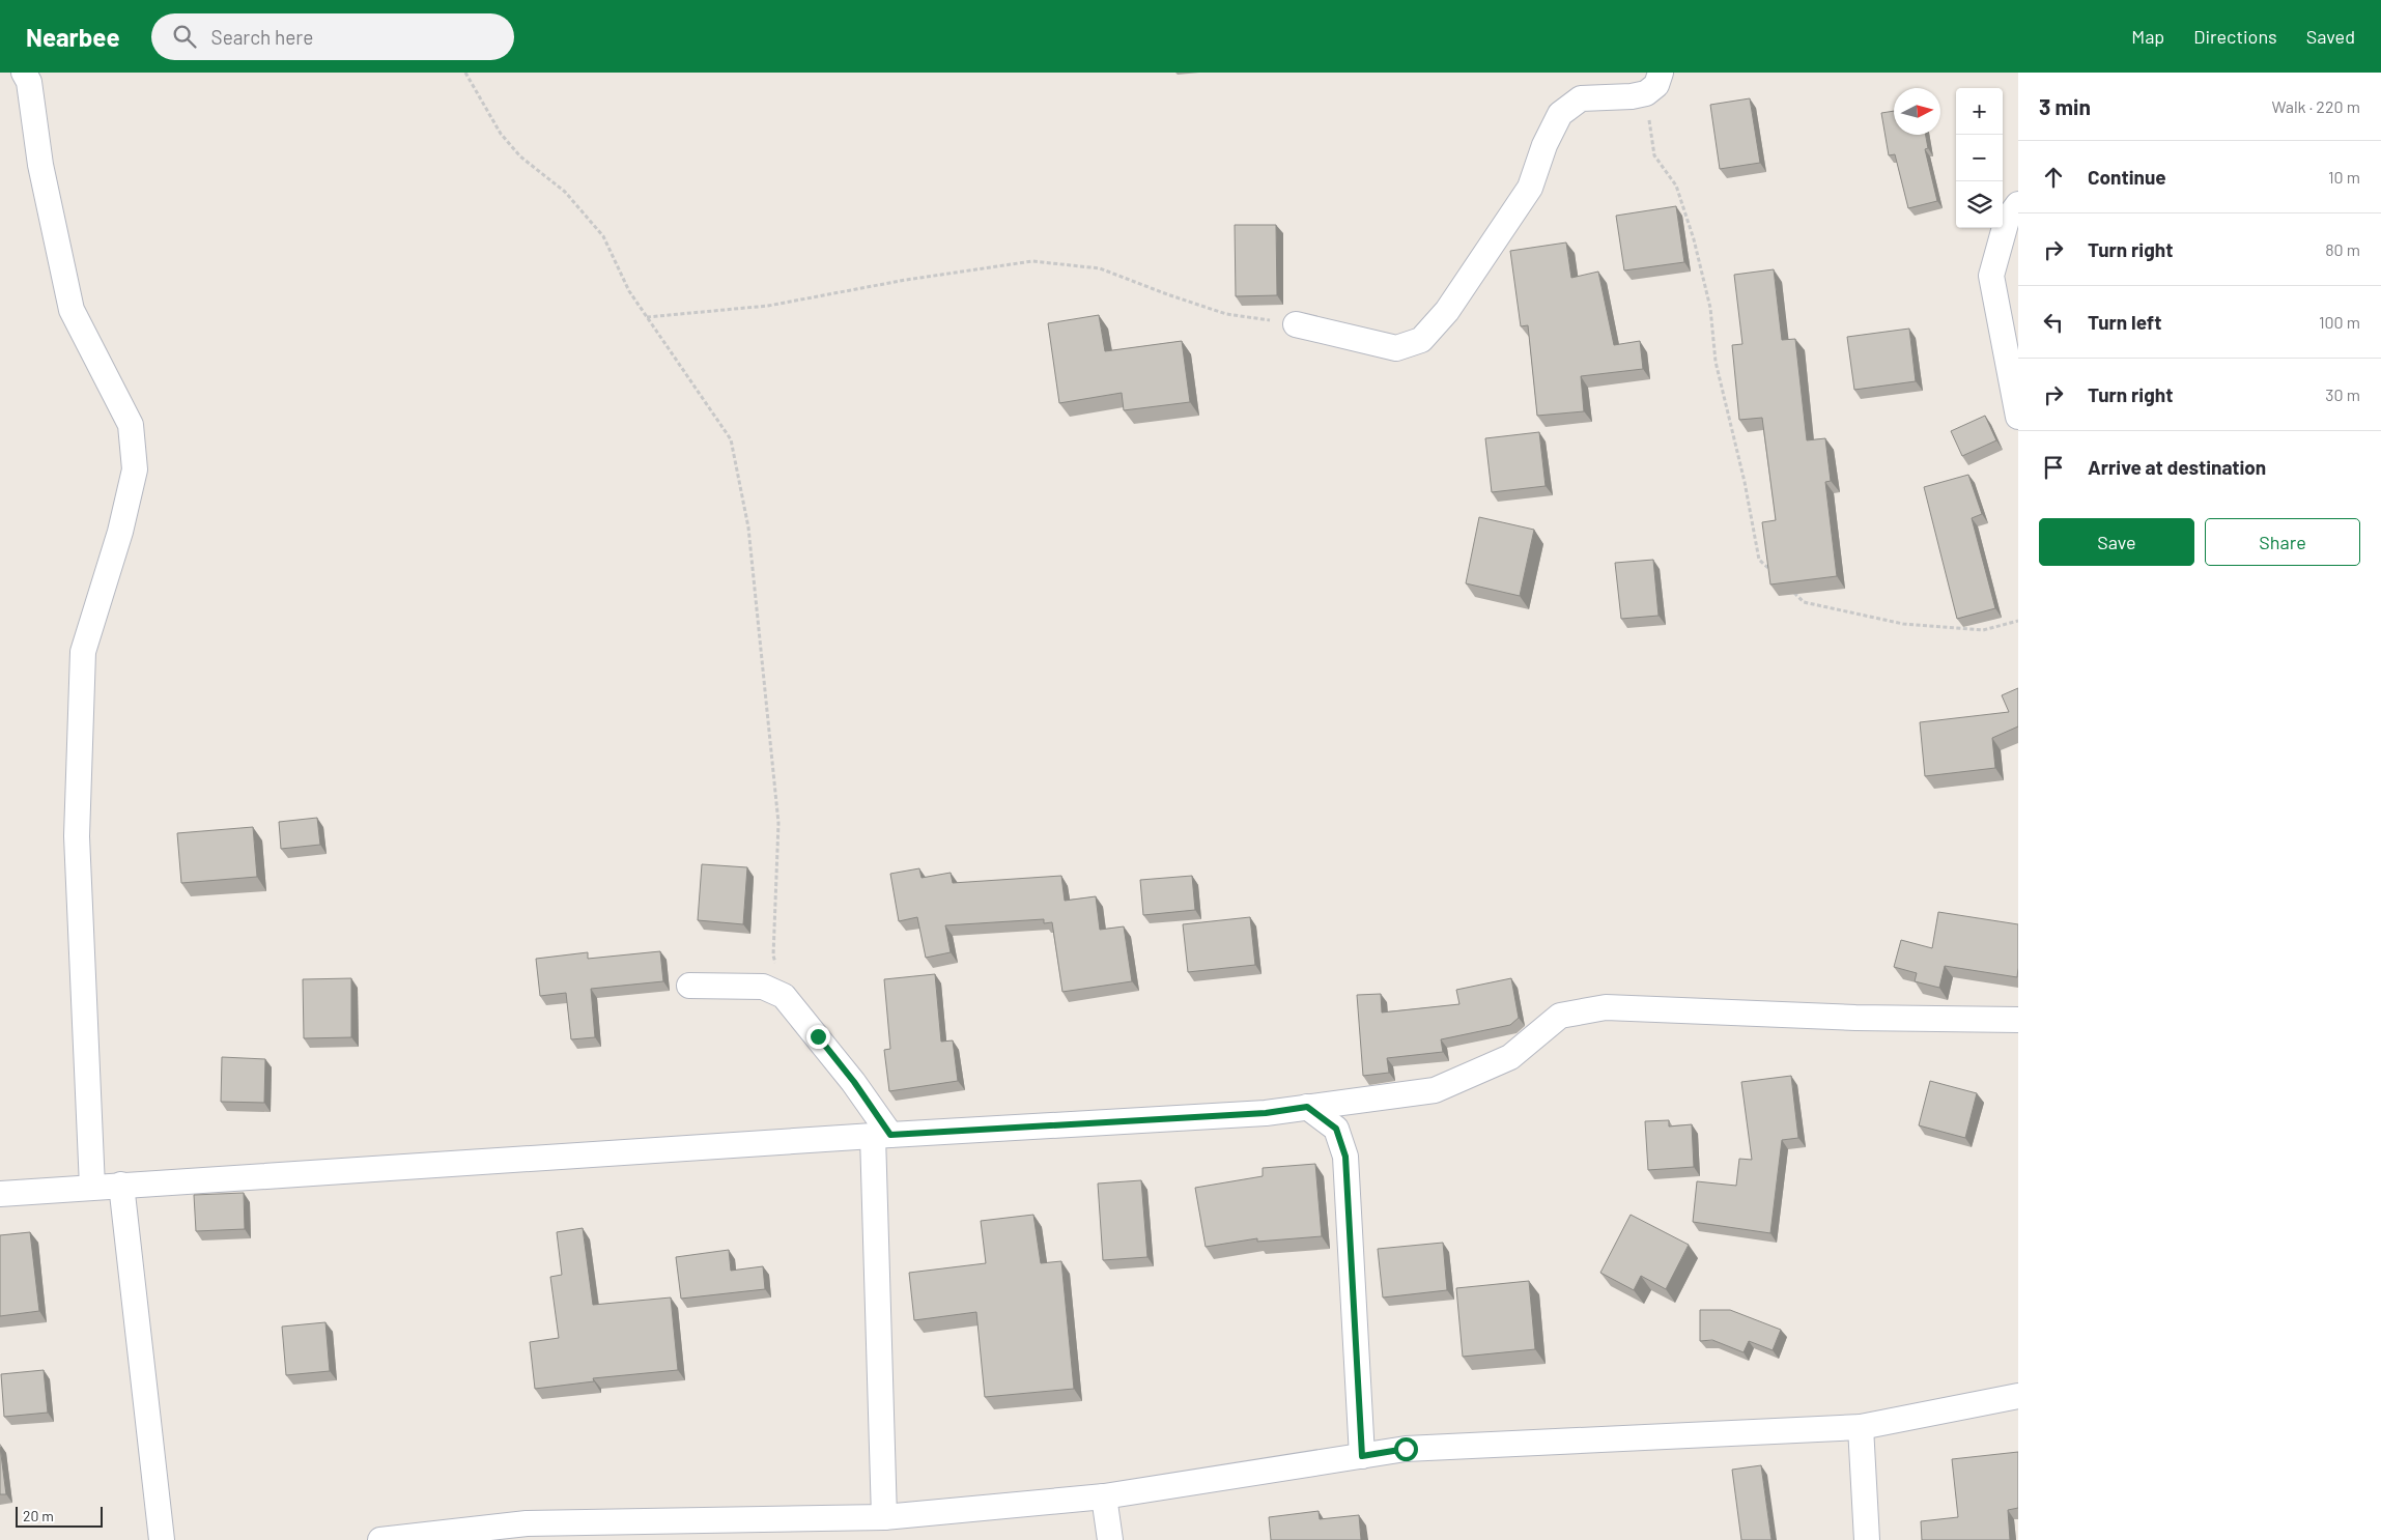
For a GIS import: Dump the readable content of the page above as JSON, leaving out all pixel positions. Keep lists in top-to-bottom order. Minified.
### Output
{"scale_bar":"20 m","north":"right","page":{"header":"Nearbee","search":"Search here","nav":["Map","Directions","Saved"],"heading":["3 min","Walk · 220 m"],"map_buttons":["+","−"],"list":[["Continue","10 m"],["Turn right","80 m"],["Turn left","100 m"],["Turn right","30 m"],"Arrive at destination"],"buttons":["Save","Share"],"scale":"20 m"}}
